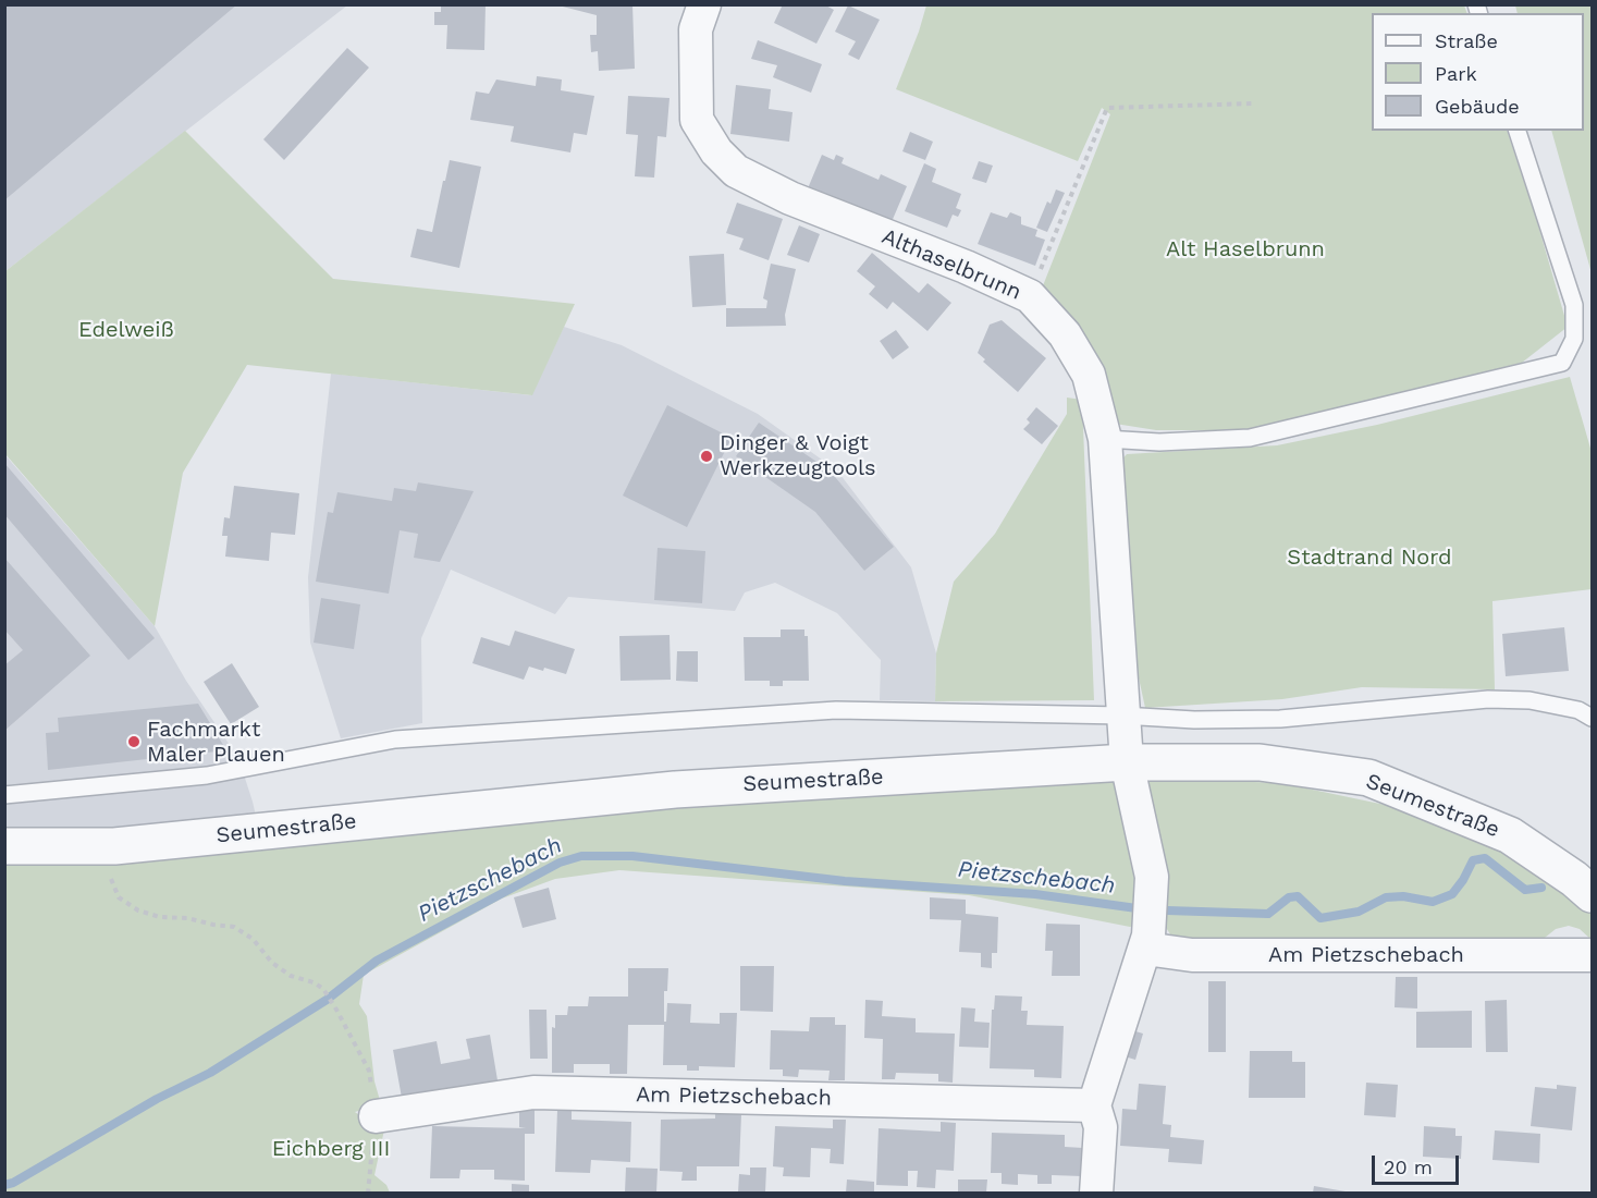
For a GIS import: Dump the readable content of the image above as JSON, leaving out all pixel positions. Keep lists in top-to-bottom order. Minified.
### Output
{"streets":{"street":["Althaselbrunn","Seumestraße","Am Pietzschebach"]},"crossings":[["Althaselbrunn","Seumestraße"]],"water":["Pietzschebach"],"parks":["Alt Haselbrunn","Edelweiß","Stadtrand Nord","Eichberg III"],"places":["Dinger & Voigt Werkzeugtools","Fachmarkt Maler Plauen"],"legend":["Straße","Park","Gebäude"],"scale_bar":"20 m"}
